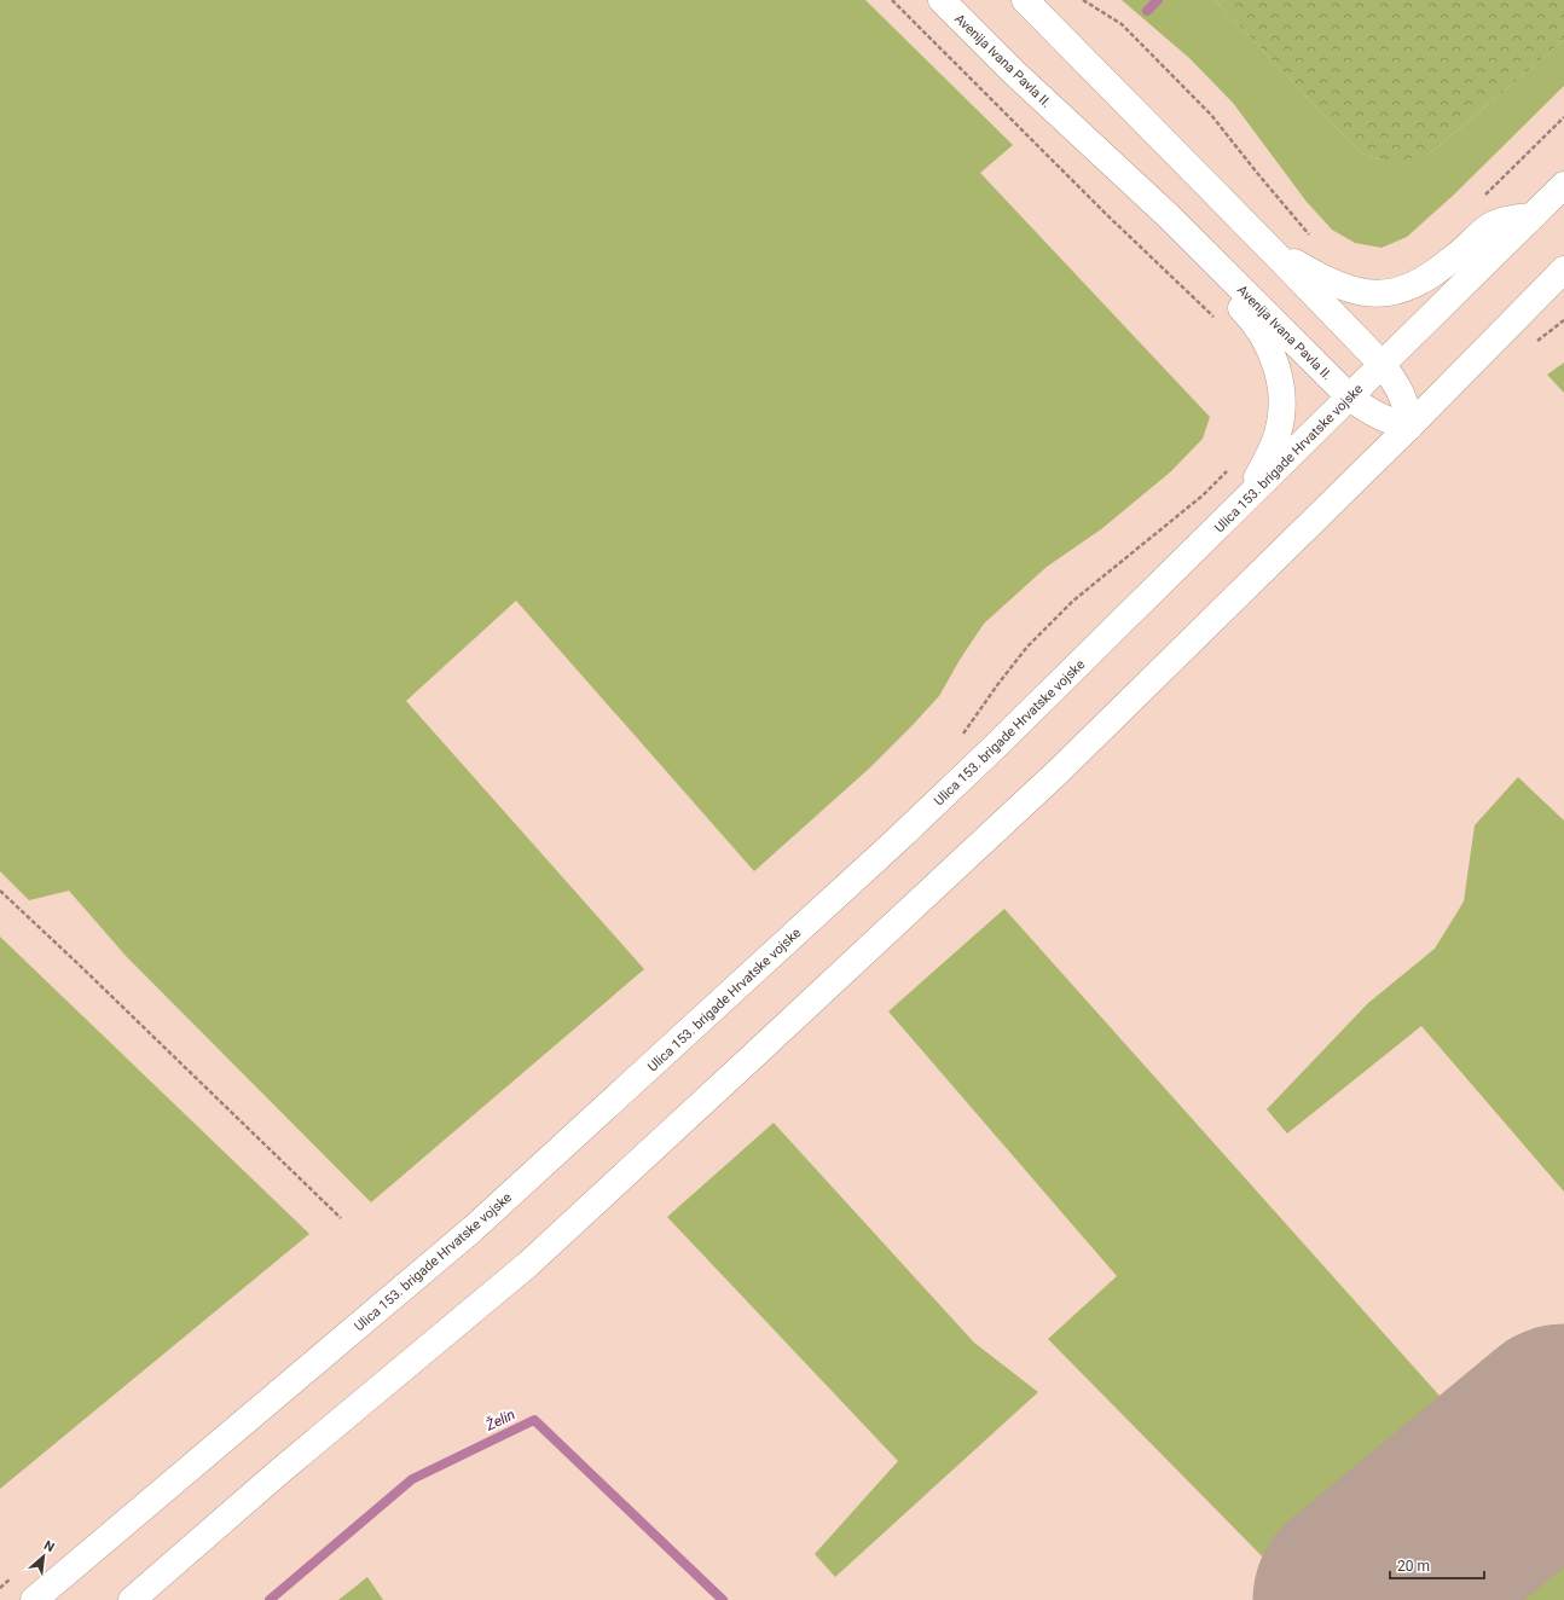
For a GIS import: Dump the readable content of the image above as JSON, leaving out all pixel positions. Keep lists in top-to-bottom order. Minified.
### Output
{"streets":{"main road":["Avenija Ivana Pavla II.","Ulica 153. brigade Hrvatske vojske"]},"crossings":[["Avenija Ivana Pavla II.","Ulica 153. brigade Hrvatske vojske"]],"water":["Želin"],"scale_bar":"20 m","north":"top right"}
